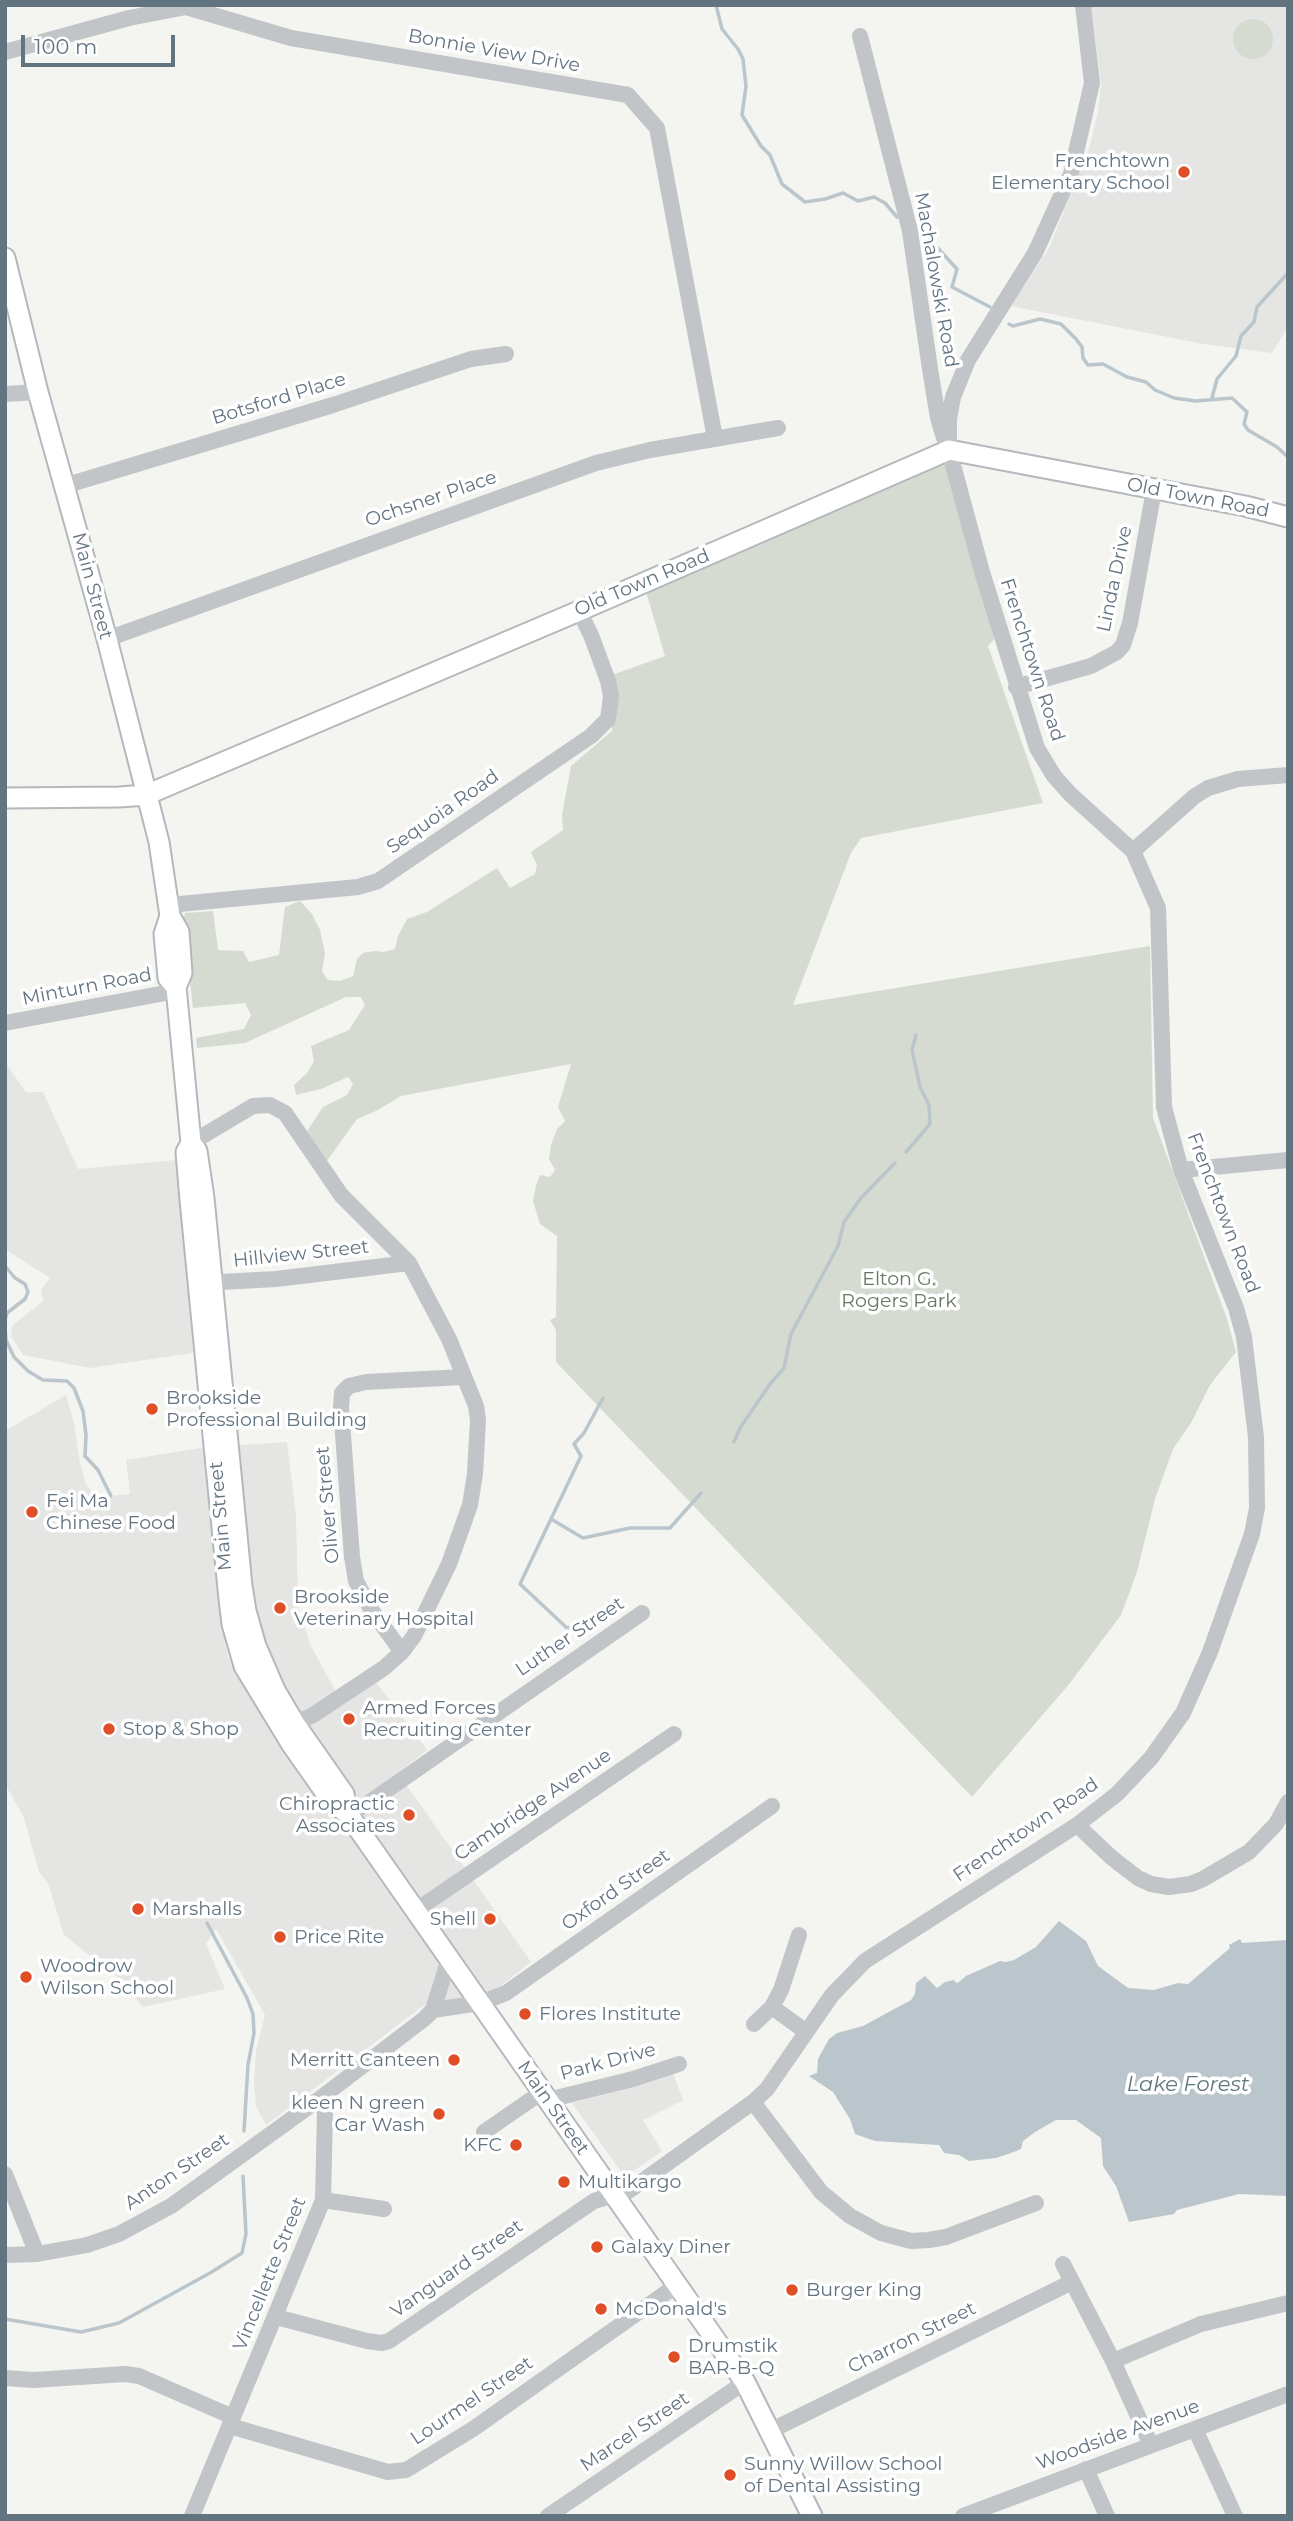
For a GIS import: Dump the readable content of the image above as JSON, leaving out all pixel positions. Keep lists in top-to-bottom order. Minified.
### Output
{"streets":{"main road":["Old Town Road","Main Street"],"street":["Bonnie View Drive","Machalowski Road","Botsford Place","Ochsner Place","Linda Drive","Frenchtown Road","Sequoia Road","Minturn Road","Hillview Street","Oliver Street","Luther Street","Cambridge Avenue","Oxford Street","Park Drive","Anton Street","Vanguard Street","Vincellette Street","Charron Street","Lourmel Street","Marcel Street","Woodside Avenue"]},"crossings":[["Bonnie View Drive","Ochsner Place"],["Machalowski Road","Old Town Road"],["Machalowski Road","Frenchtown Road"],["Botsford Place","Main Street"],["Old Town Road","Linda Drive"],["Old Town Road","Main Street"],["Old Town Road","Frenchtown Road"],["Old Town Road","Sequoia Road"],["Ochsner Place","Main Street"],["Linda Drive","Frenchtown Road"],["Main Street","Frenchtown Road"],["Main Street","Sequoia Road"],["Main Street","Minturn Road"],["Main Street","Hillview Street"],["Main Street","Luther Street"],["Main Street","Cambridge Avenue"],["Main Street","Oxford Street"],["Main Street","Park Drive"],["Main Street","Vanguard Street"],["Main Street","Charron Street"],["Main Street","Lourmel Street"],["Main Street","Marcel Street"],["Frenchtown Road","Vanguard Street"],["Anton Street","Vincellette Street"],["Vanguard Street","Vincellette Street"],["Vincellette Street","Lourmel Street"]],"water":["Lake Forest"],"parks":["Elton G. Rogers Park"],"places":["Frenchtown Elementary School","Brookside Professional Building","Fei Ma Chinese Food","Brookside Veterinary Hospital","Armed Forces Recruiting Center","Stop & Shop","Chiropractic Associates","Marshalls","Shell","Price Rite","Woodrow Wilson School","Flores Institute","Merritt Canteen","kleen N green Car Wash","KFC","Multikargo","Galaxy Diner","Burger King","McDonald's","Drumstik BAR-B-Q","Sunny Willow School of Dental Assisting"],"scale_bar":"100 m"}
